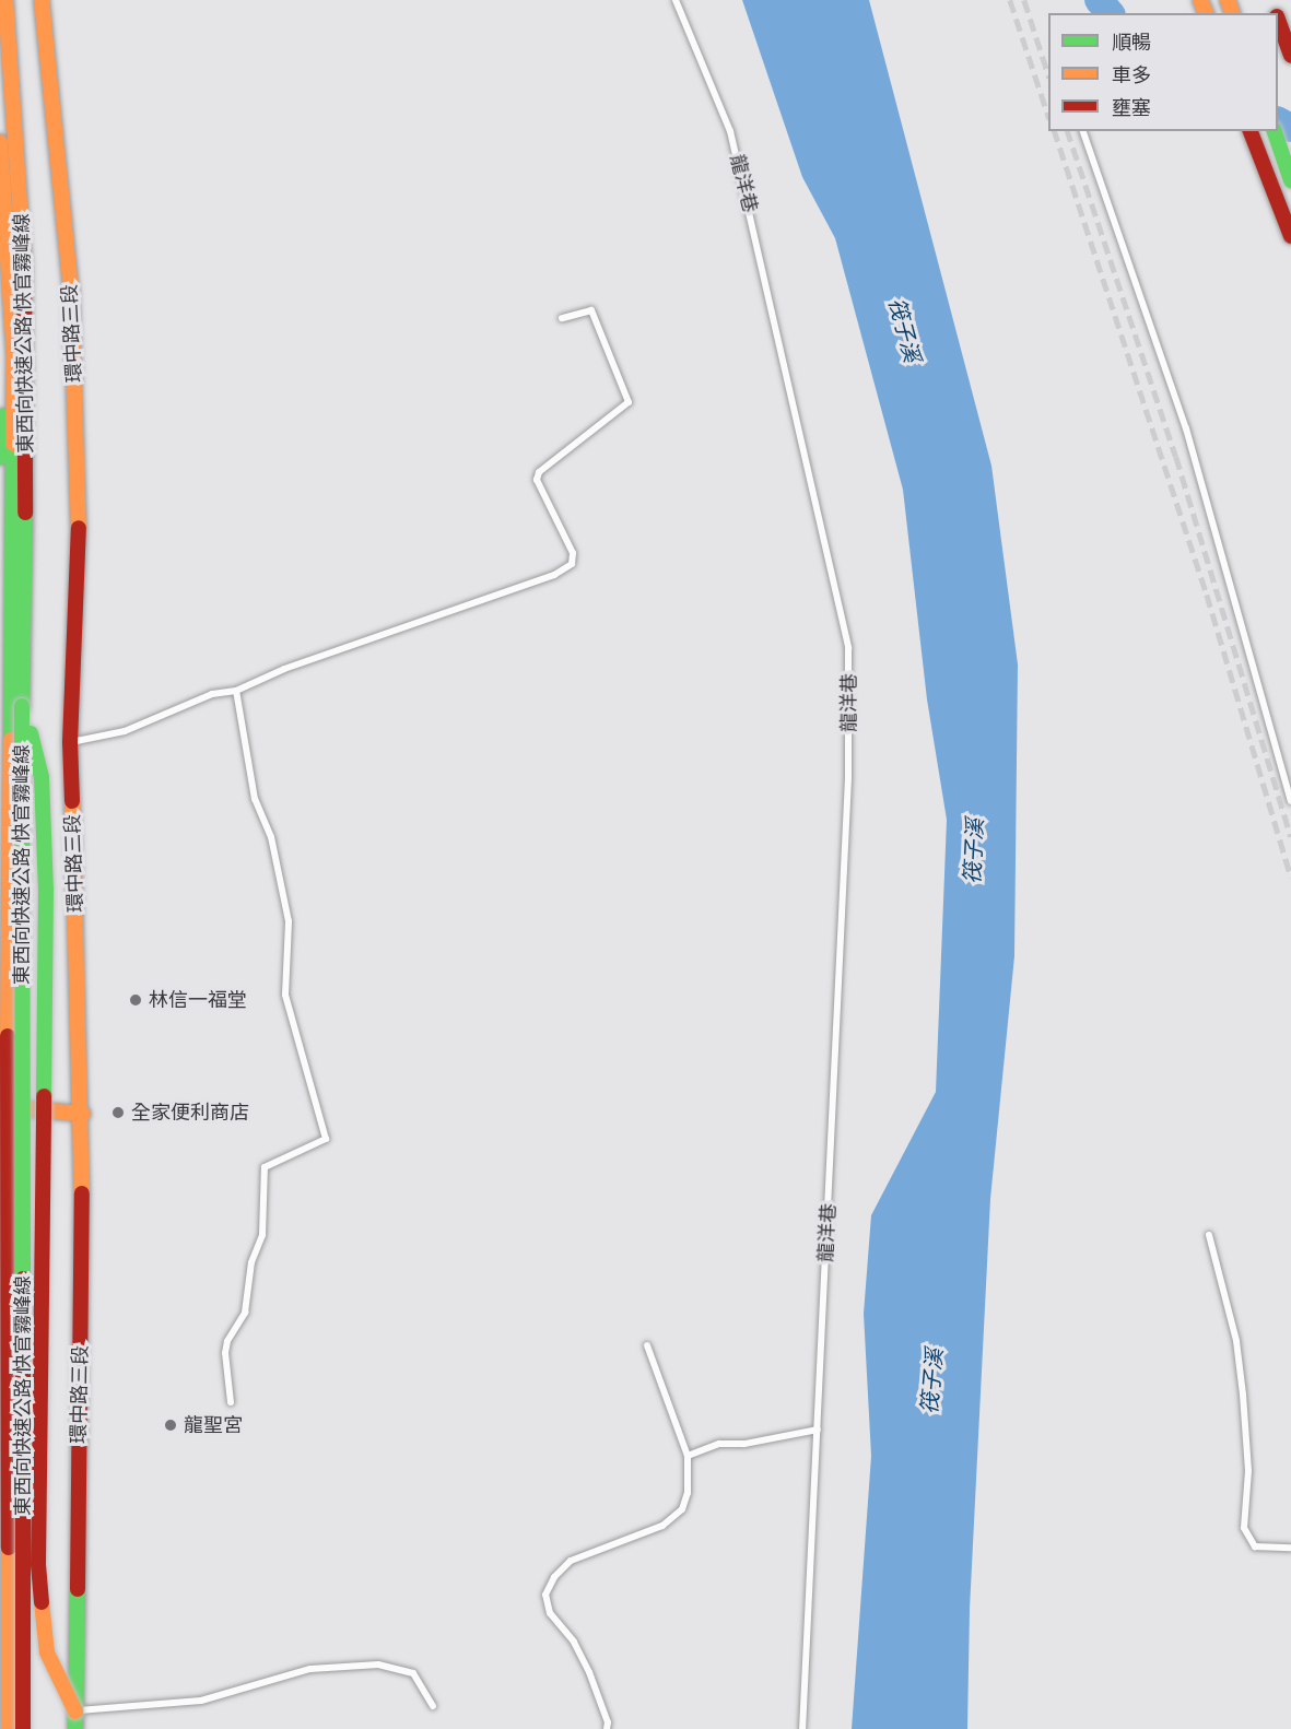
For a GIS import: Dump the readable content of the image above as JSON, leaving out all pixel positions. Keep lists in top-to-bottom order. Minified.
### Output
{"streets":{"main road":["東西向快速公路 快官霧峰線","環中路三段"],"lane":["龍洋巷"]},"water":["筏子溪"],"places":["林信一福堂","全家便利商店","龍聖宮"],"legend":["順暢","車多","壅塞"]}
